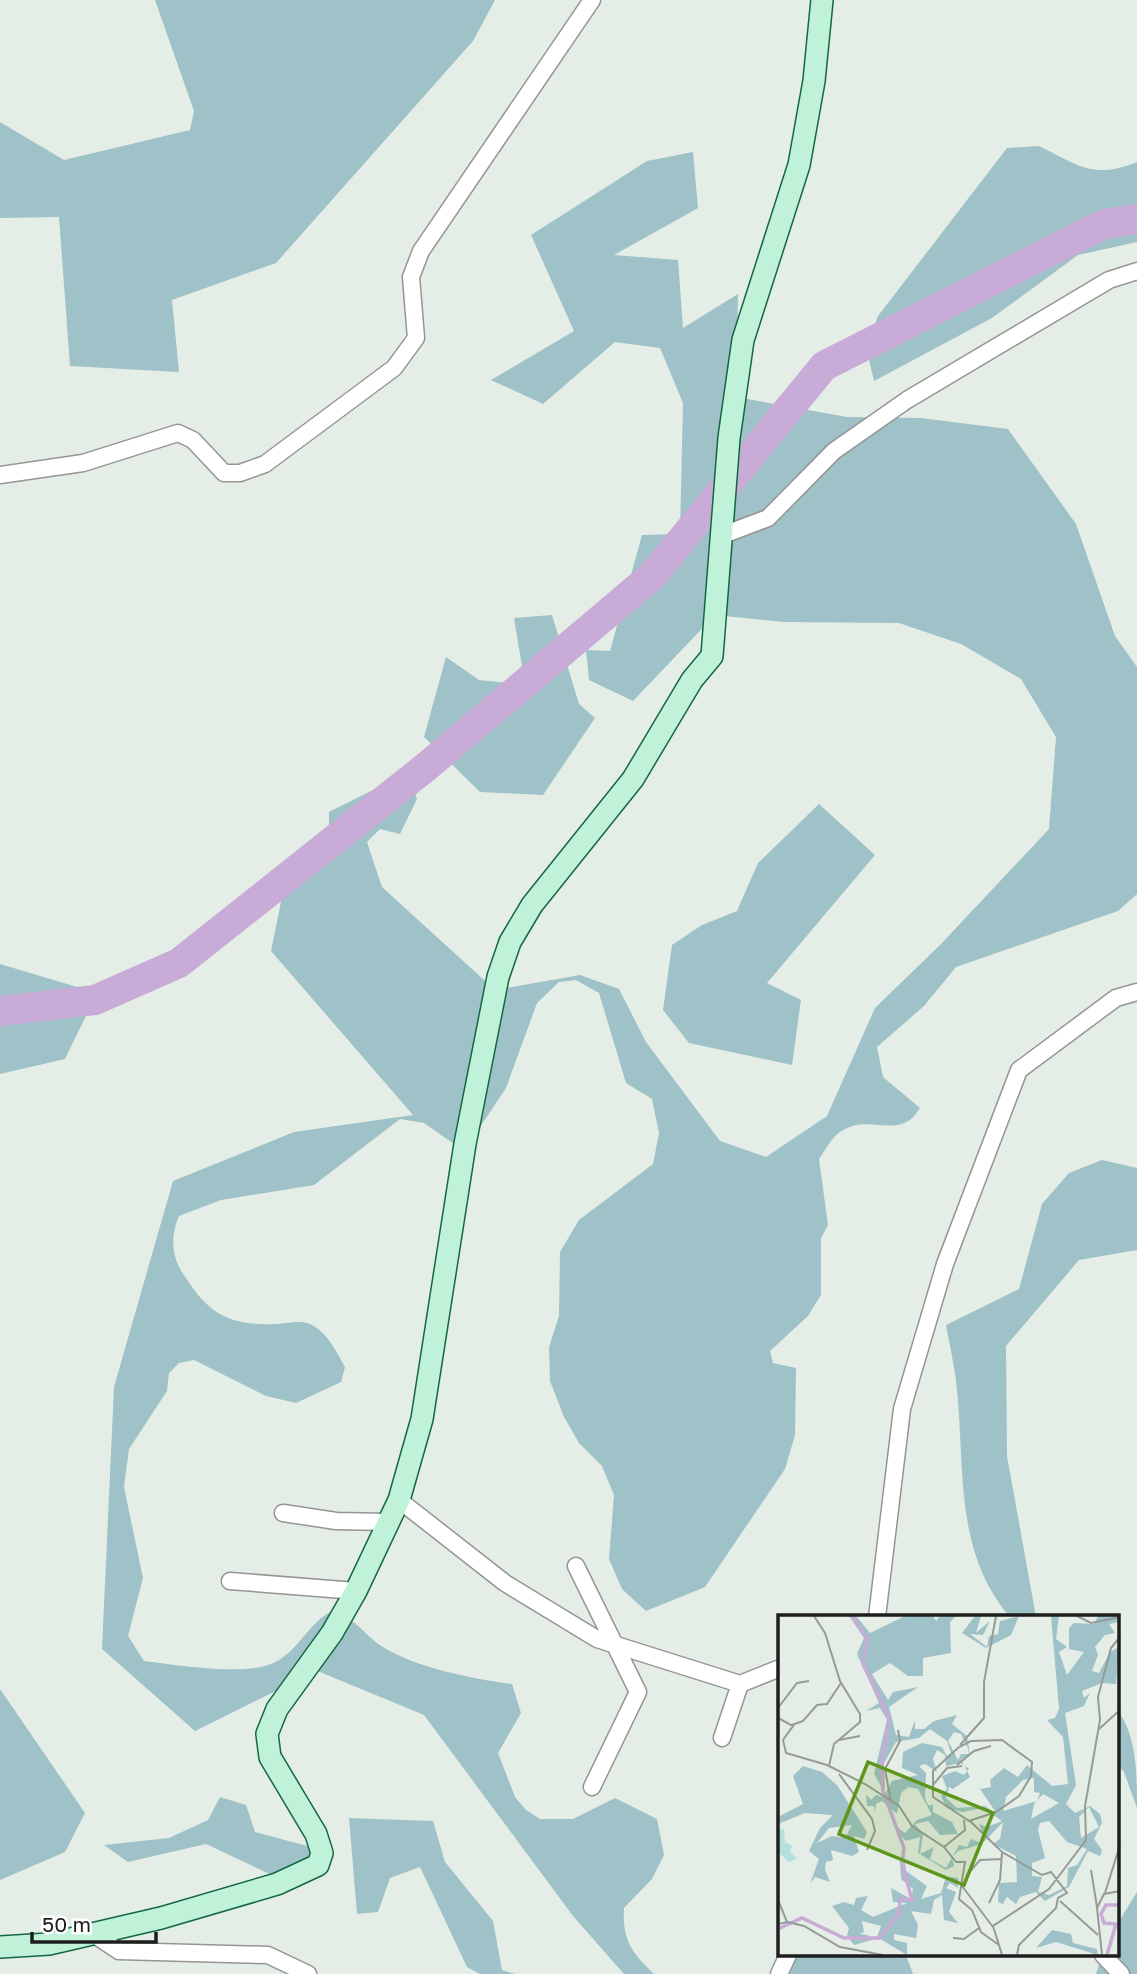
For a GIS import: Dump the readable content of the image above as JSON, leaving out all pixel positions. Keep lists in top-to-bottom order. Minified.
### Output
{"scale_bar":"50 m"}
